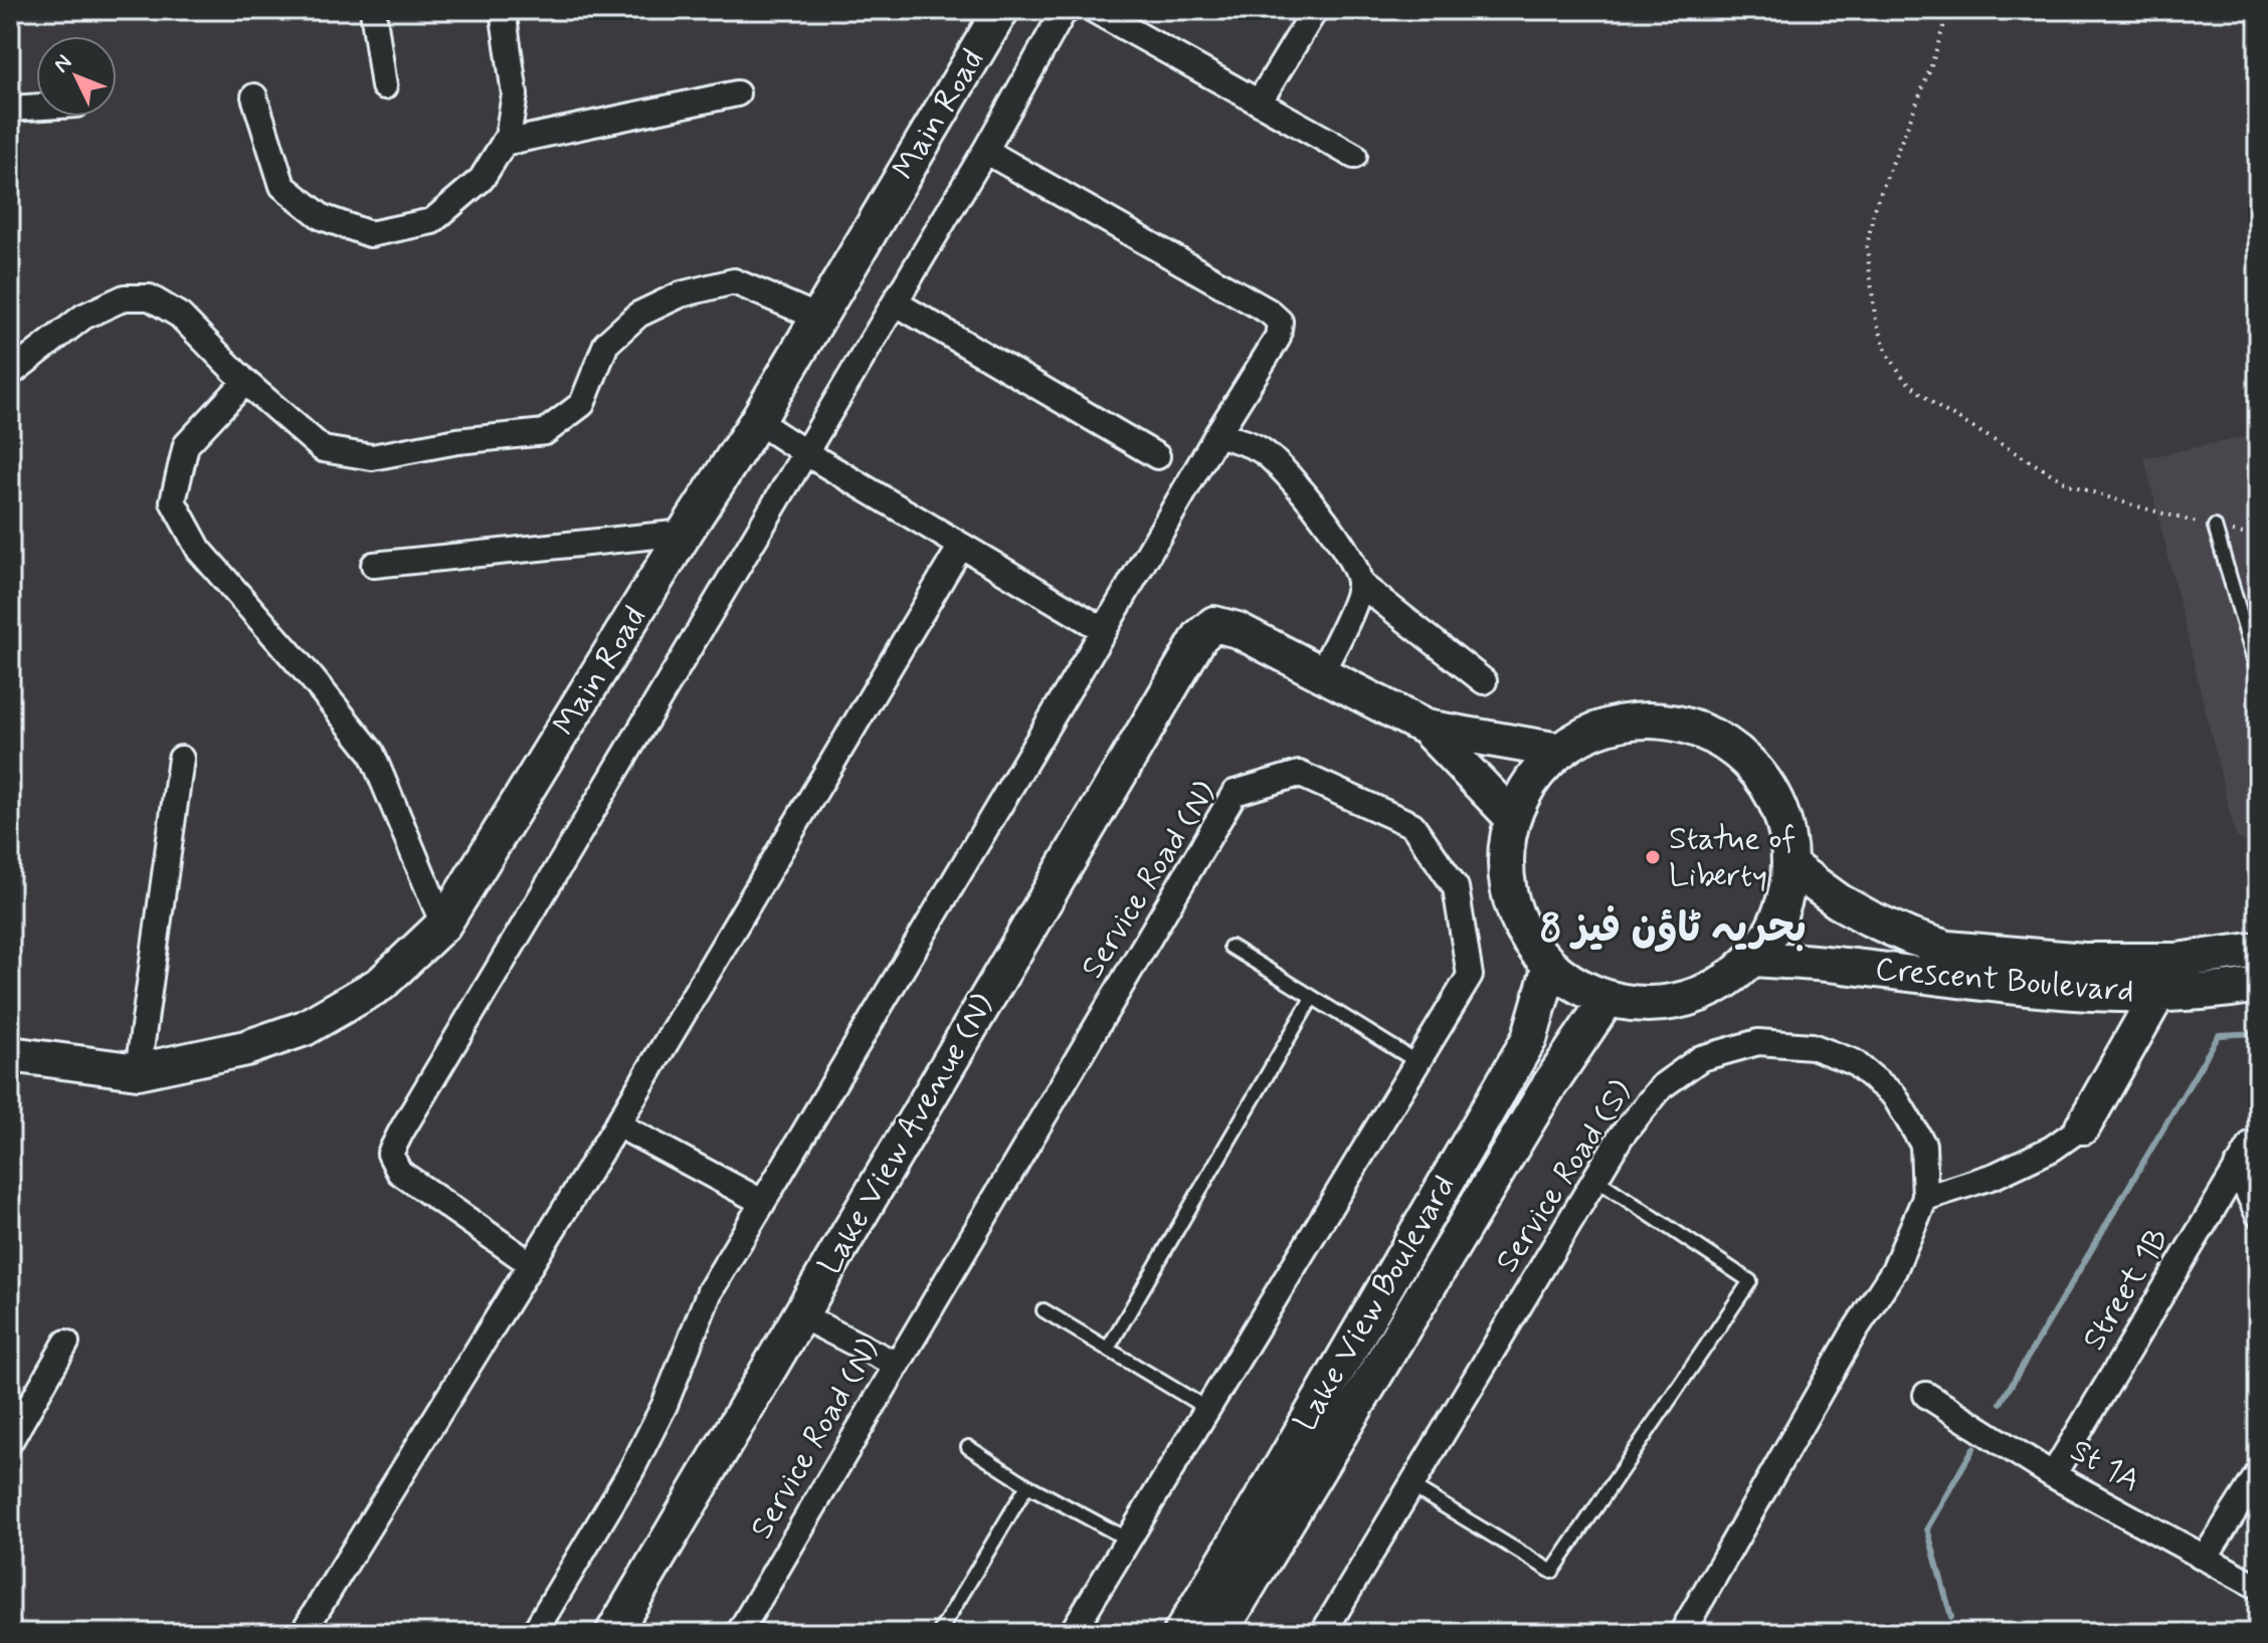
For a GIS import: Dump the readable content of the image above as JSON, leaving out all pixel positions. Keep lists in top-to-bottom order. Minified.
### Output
{"streets":{"street":["Main Road","Service Road (N)","Crescent Boulevard","Lake View Avenue (N)","Service Road (S)","Street 1B","Lake View Boulevard","St 1A"]},"crossings":[["Crescent Boulevard","Lake View Boulevard"],["Street 1B","St 1A"]],"districts":["بحریہ ٹاؤن فیز 8"],"places":["Statue of Liberty"],"north":"top left"}
